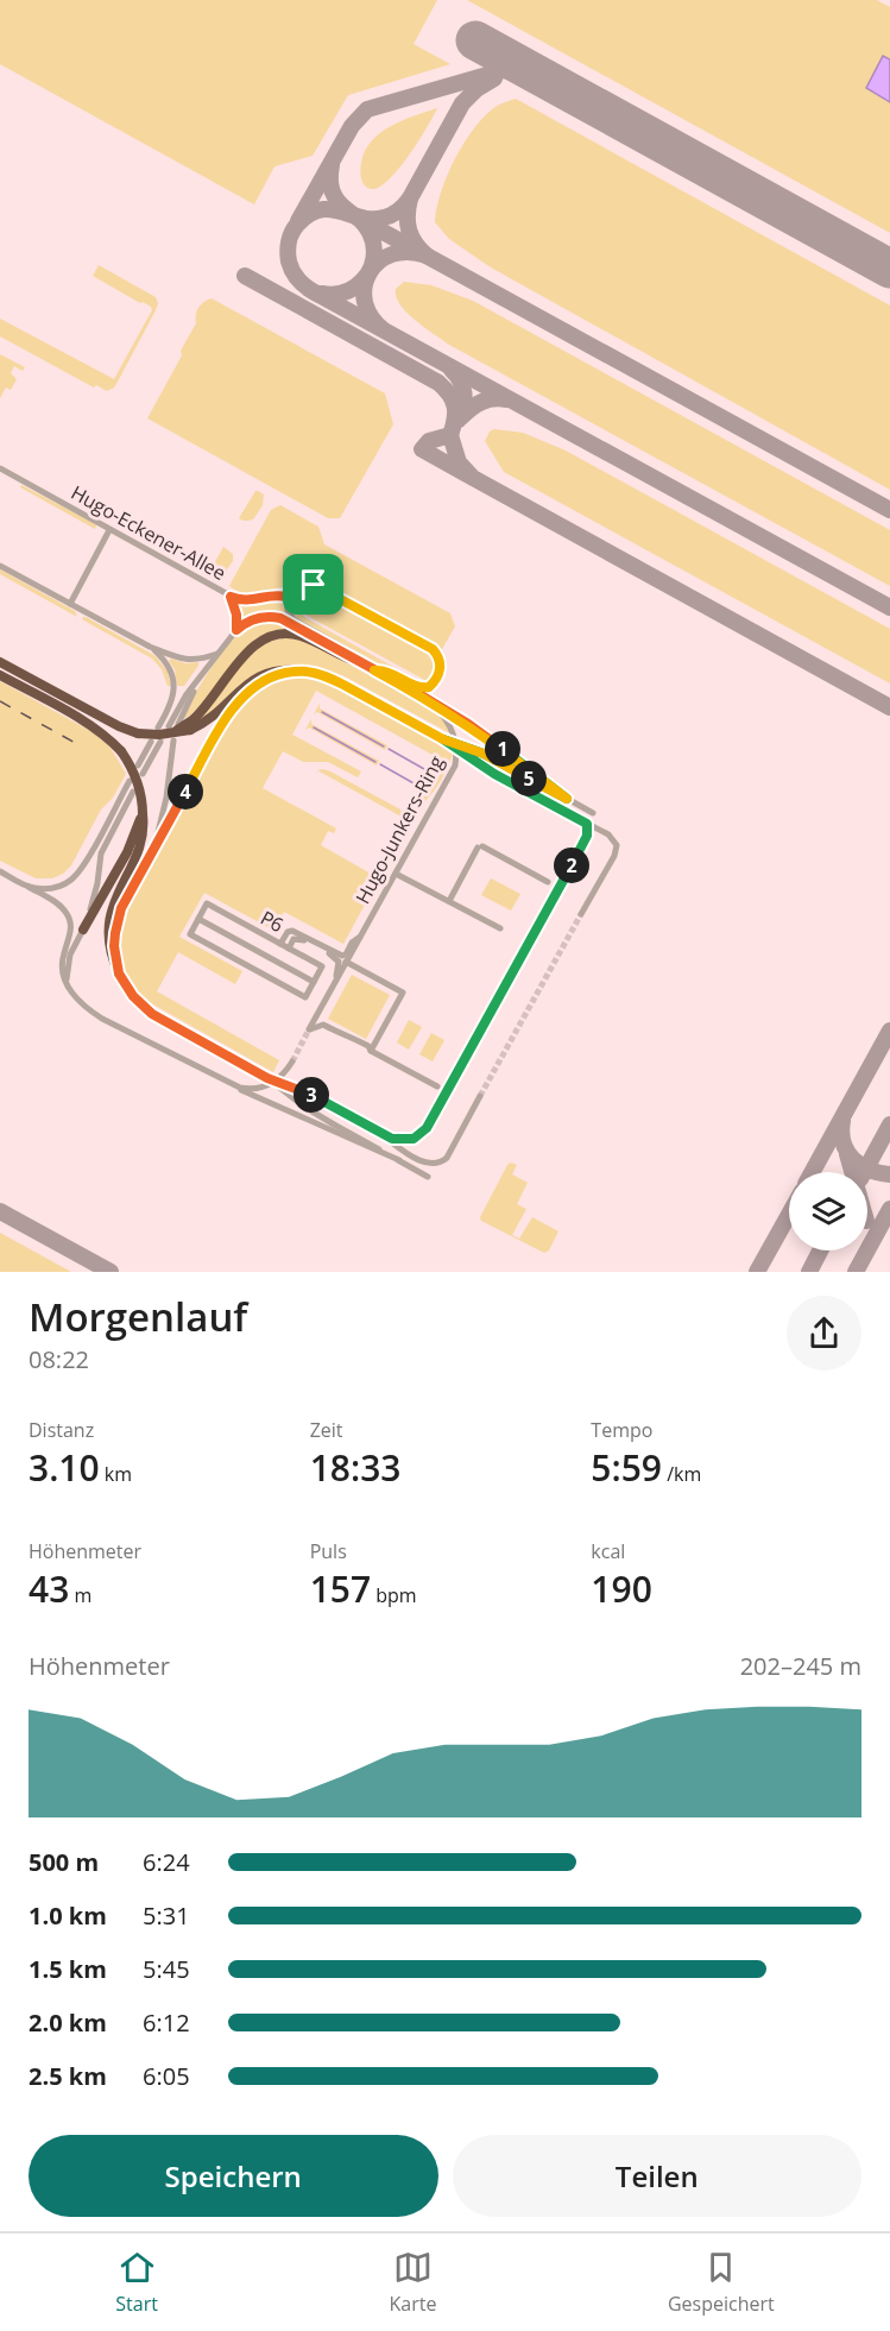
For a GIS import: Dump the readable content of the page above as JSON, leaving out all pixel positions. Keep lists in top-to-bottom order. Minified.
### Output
{"streets":{"street":["Hugo-Eckener-Allee","Hugo-Junkers-Ring","P6"]},"crossings":[["Hugo-Eckener-Allee","Hugo-Junkers-Ring"]],"page":{"pins":["1","5","4","2","3"],"heading":["Morgenlauf","08:22"],"stats":[["Distanz","3.10 km"],["Zeit","18:33"],["Tempo","5:59 /km"],["Höhenmeter","43 m"],["Puls","157 bpm"],["kcal","190"]],"chart":["Höhenmeter","202–245 m"],"list":[{"name":"500 m","note":"6:24"},{"name":"1.0 km","note":"5:31"},{"name":"1.5 km","note":"5:45"},{"name":"2.0 km","note":"6:12"},{"name":"2.5 km","note":"6:05"}],"buttons":["Speichern","Teilen"],"tabs":["Start","Karte","Gespeichert"]}}
